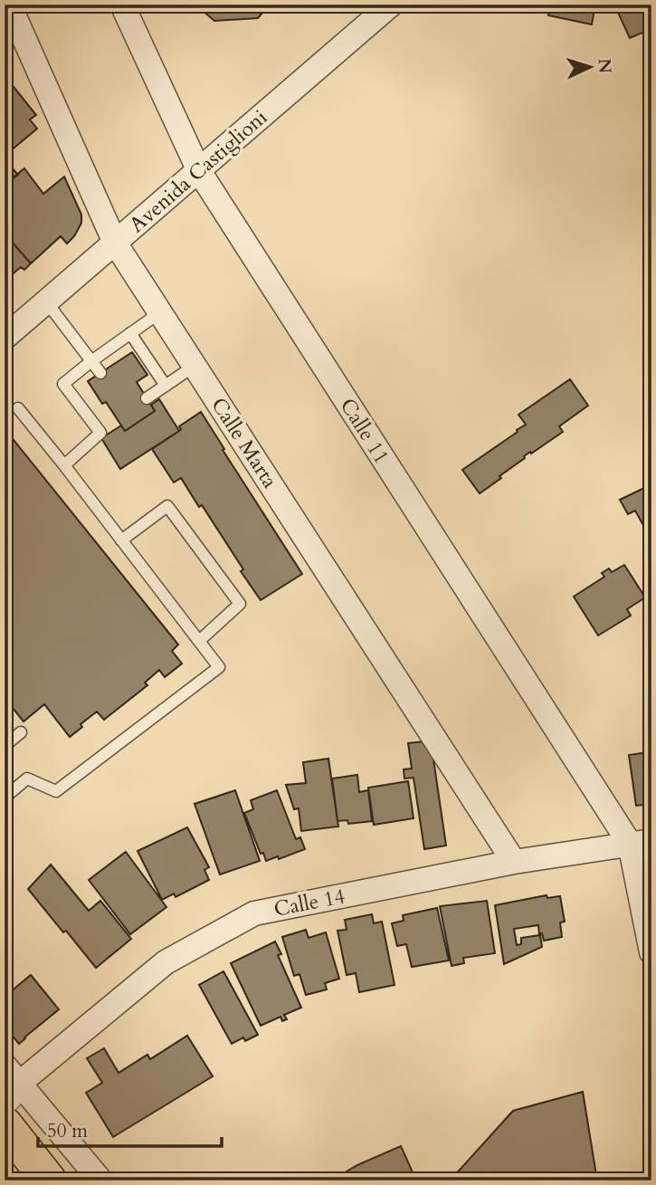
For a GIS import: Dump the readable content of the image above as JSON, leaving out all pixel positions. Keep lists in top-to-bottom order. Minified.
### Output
{"streets":{"street":["Avenida Castiglioni","Calle 11","Calle Marta","Calle 14"]},"crossings":[["Avenida Castiglioni","Calle 11"],["Avenida Castiglioni","Calle Marta"],["Calle 11","Calle 14"],["Calle Marta","Calle 14"]],"scale_bar":"50 m","north":"right"}
